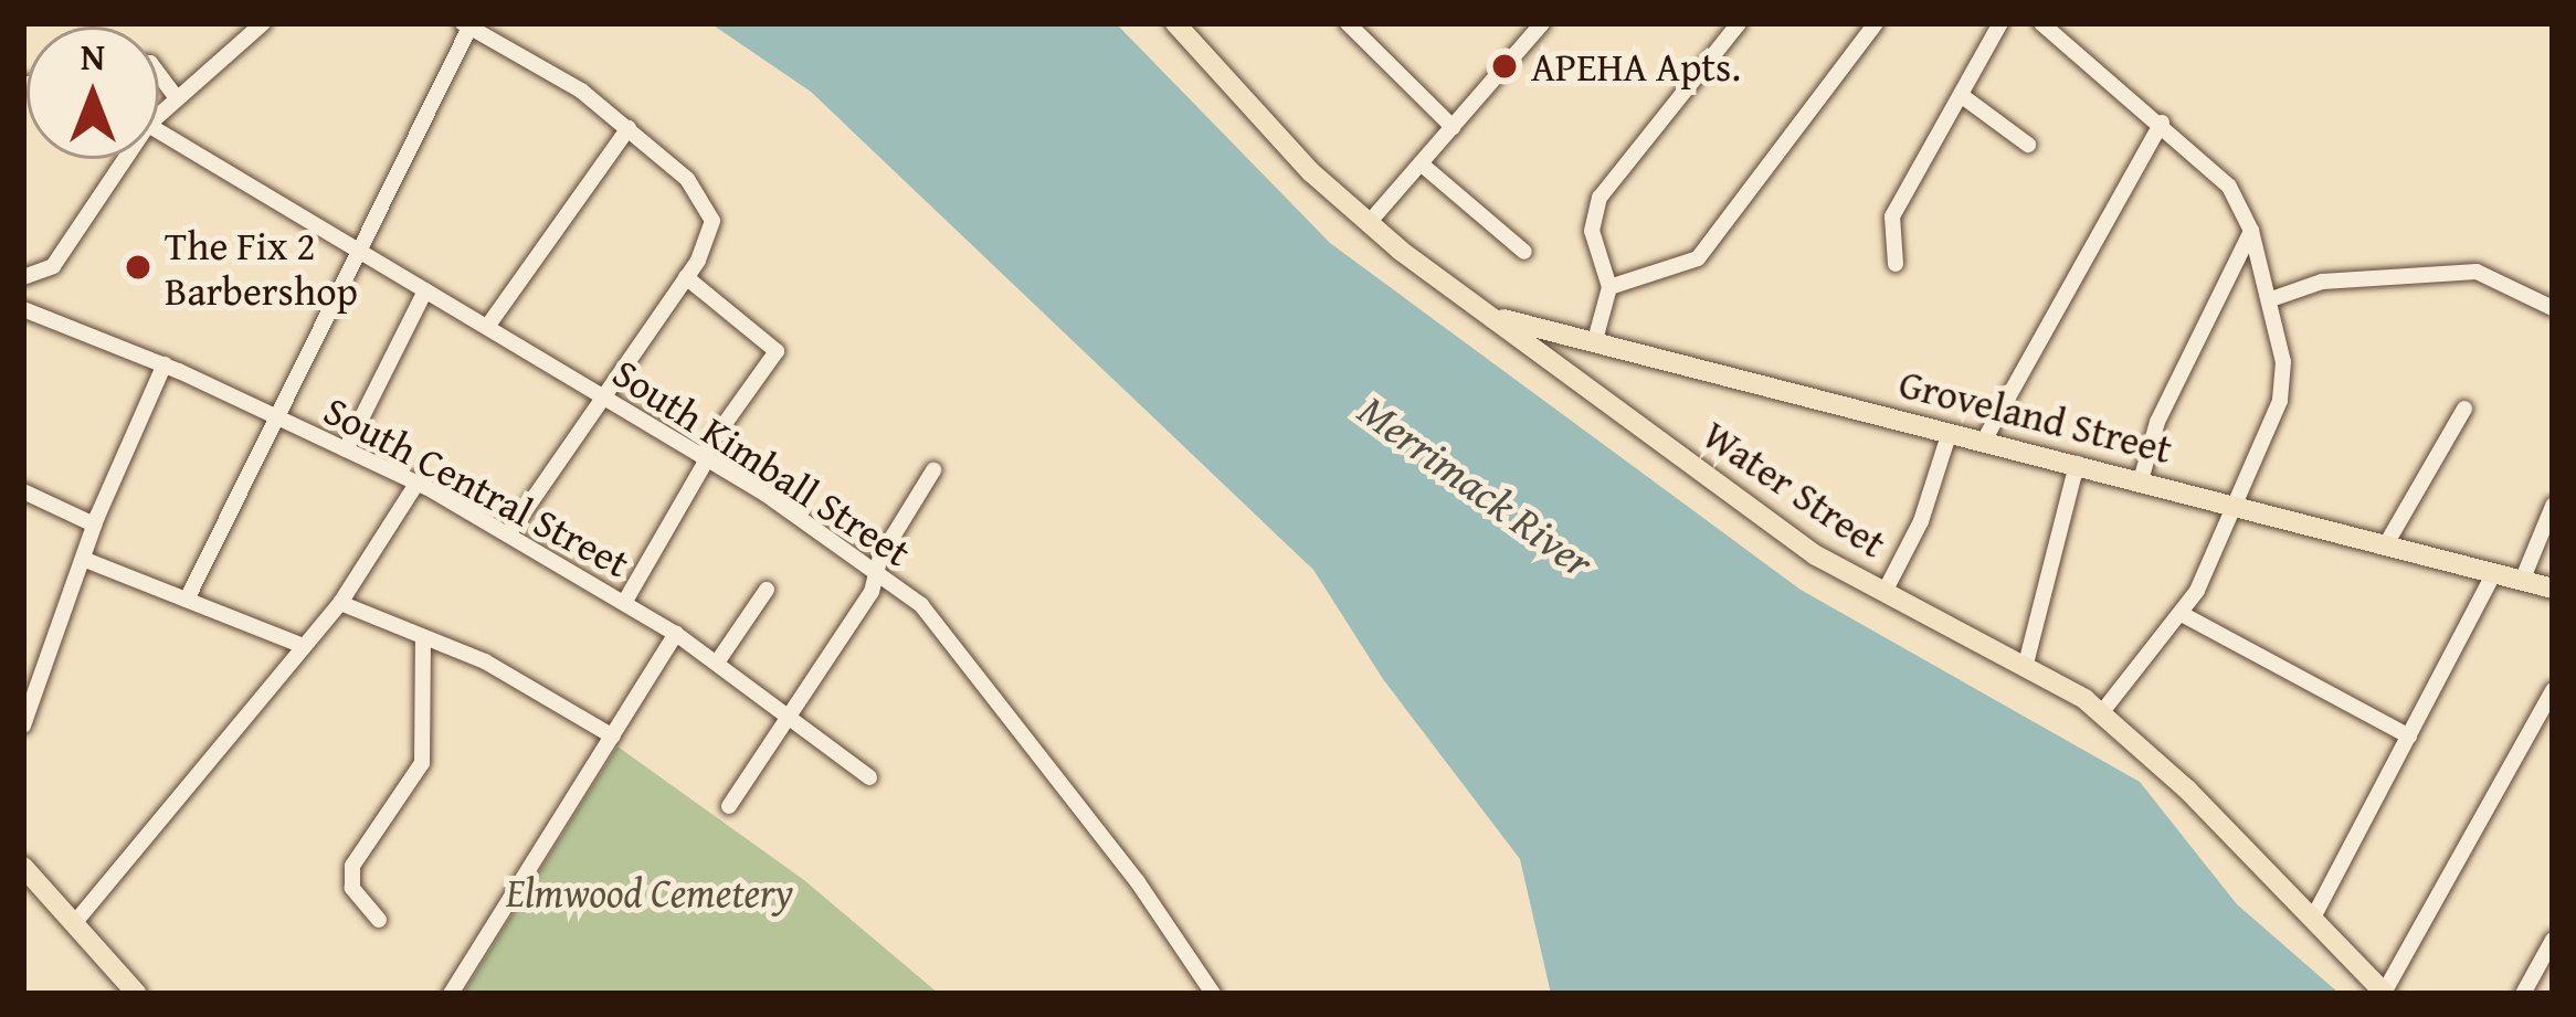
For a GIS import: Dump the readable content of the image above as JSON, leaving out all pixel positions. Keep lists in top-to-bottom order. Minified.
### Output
{"streets":{"main road":["Groveland Street","Water Street"],"street":["South Kimball Street","South Central Street"]},"crossings":[["Groveland Street","Water Street"]],"water":["Merrimack River"],"parks":["Elmwood Cemetery"],"places":["APEHA Apts.","The Fix 2 Barbershop"],"north":"top"}
